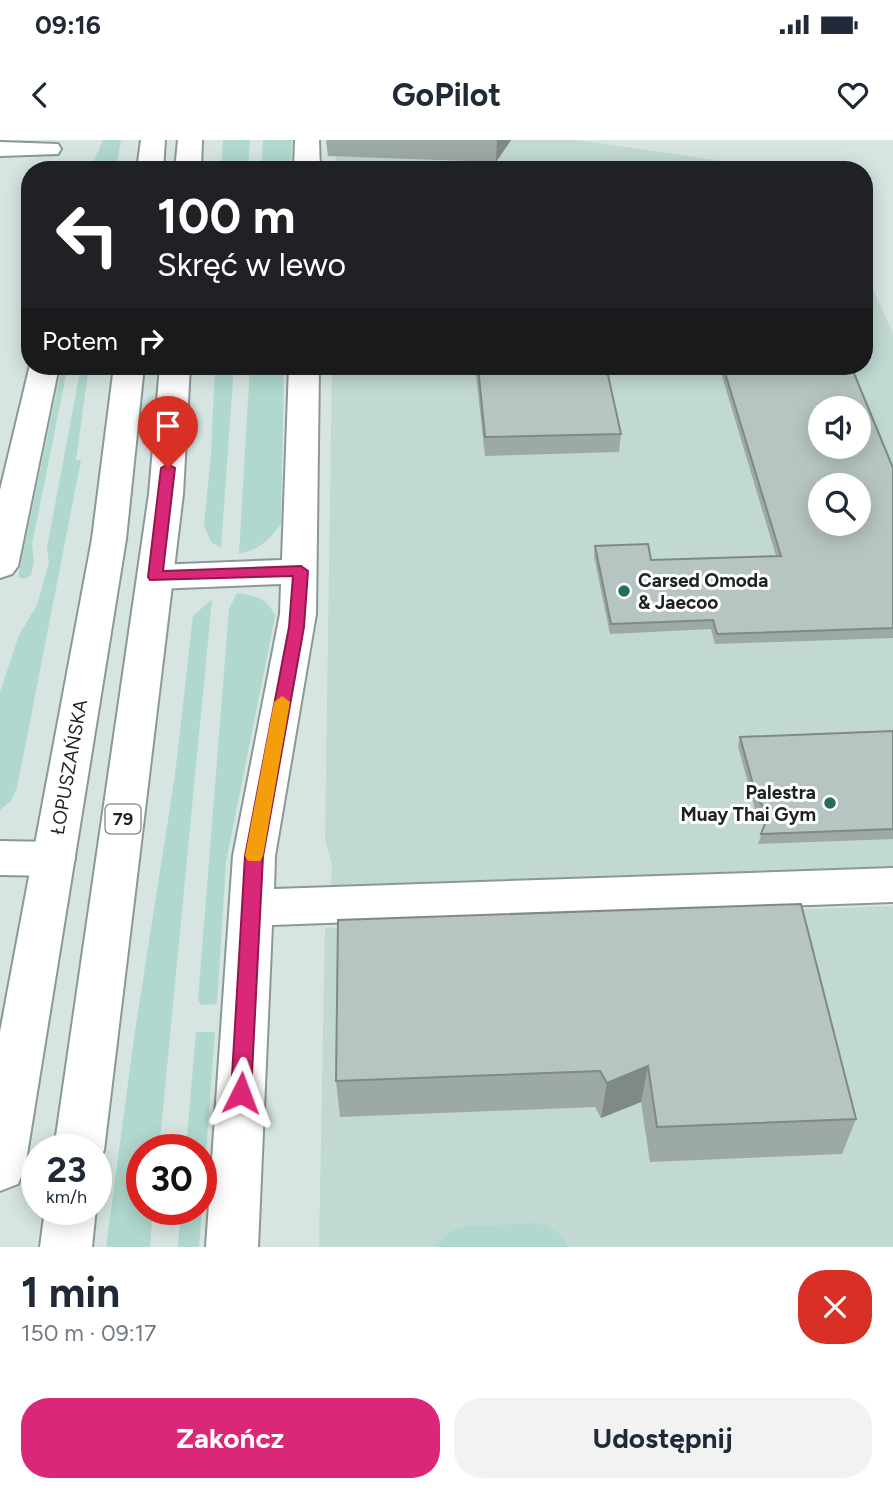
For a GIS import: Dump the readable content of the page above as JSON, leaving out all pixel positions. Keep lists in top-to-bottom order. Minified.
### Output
{"streets":{"main road":["ŁOPUSZAŃSKA","79"]},"places":["Carsed Omoda & Jaecoo","Palestra Muay Thai Gym"],"page":{"status":"09:16","header":"GoPilot","turn":["100 m","Skręć w lewo"],"then":"Potem","speed":"23 km/h","limit":"30","heading":["1 min","150 m · 09:17"],"buttons":["Zakończ","Udostępnij"]}}
